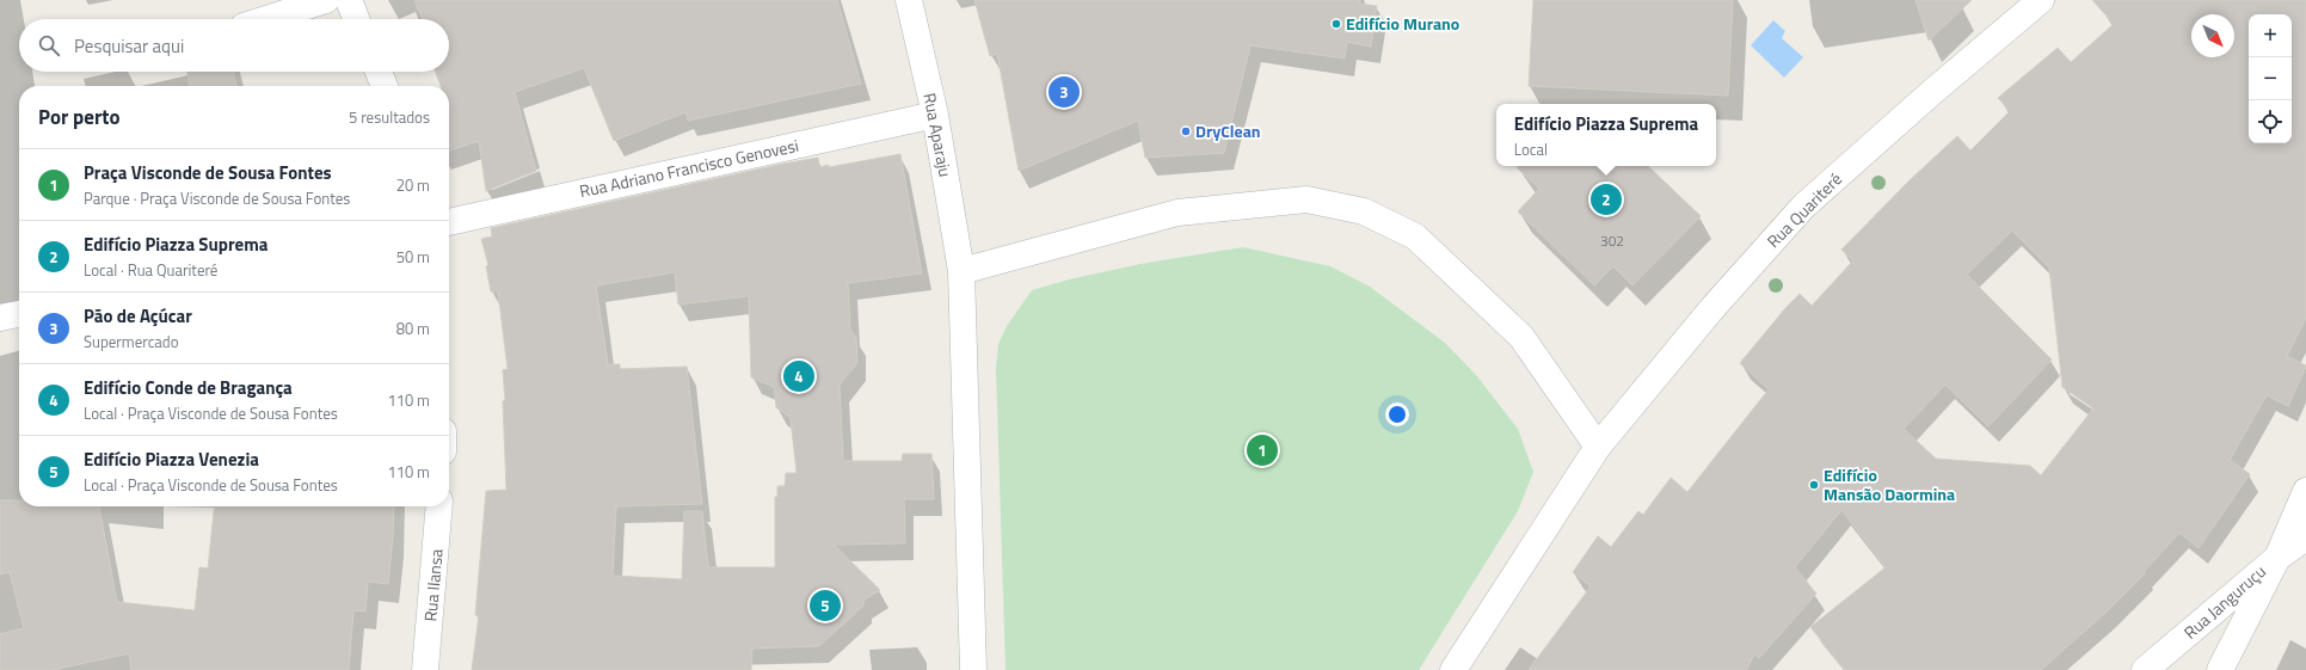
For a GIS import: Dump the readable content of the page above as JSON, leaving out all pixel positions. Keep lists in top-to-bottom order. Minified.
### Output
{"streets":{"street":["Rua Aparaju","Rua Adriano Francisco Genovesi","Rua Quariteré","Rua Ilansa","Rua Janguruçu"]},"crossings":[["Rua Aparaju","Rua Adriano Francisco Genovesi"]],"places":["Edifício Murano","DryClean","Edifício Mansão Daormina"],"house_numbers":["302"],"north":"bottom right","page":{"map_buttons":["+","−"],"search":"Pesquisar aqui","pins":["3","2","4","1","5"],"heading":["Por perto","5 resultados"],"popup":["Edifício Piazza Suprema","Local"],"list":[{"mark":"1","name":"Praça Visconde de Sousa Fontes","note":"Parque · Praça Visconde de Sousa Fontes","value":"20 m"},{"mark":"2","name":"Edifício Piazza Suprema","note":"Local · Rua Quariteré","value":"50 m"},{"mark":"3","name":"Pão de Açúcar","note":"Supermercado","value":"80 m"},{"mark":"4","name":"Edifício Conde de Bragança","note":"Local · Praça Visconde de Sousa Fontes","value":"110 m"},{"mark":"5","name":"Edifício Piazza Venezia","note":"Local · Praça Visconde de Sousa Fontes","value":"110 m"}]}}
